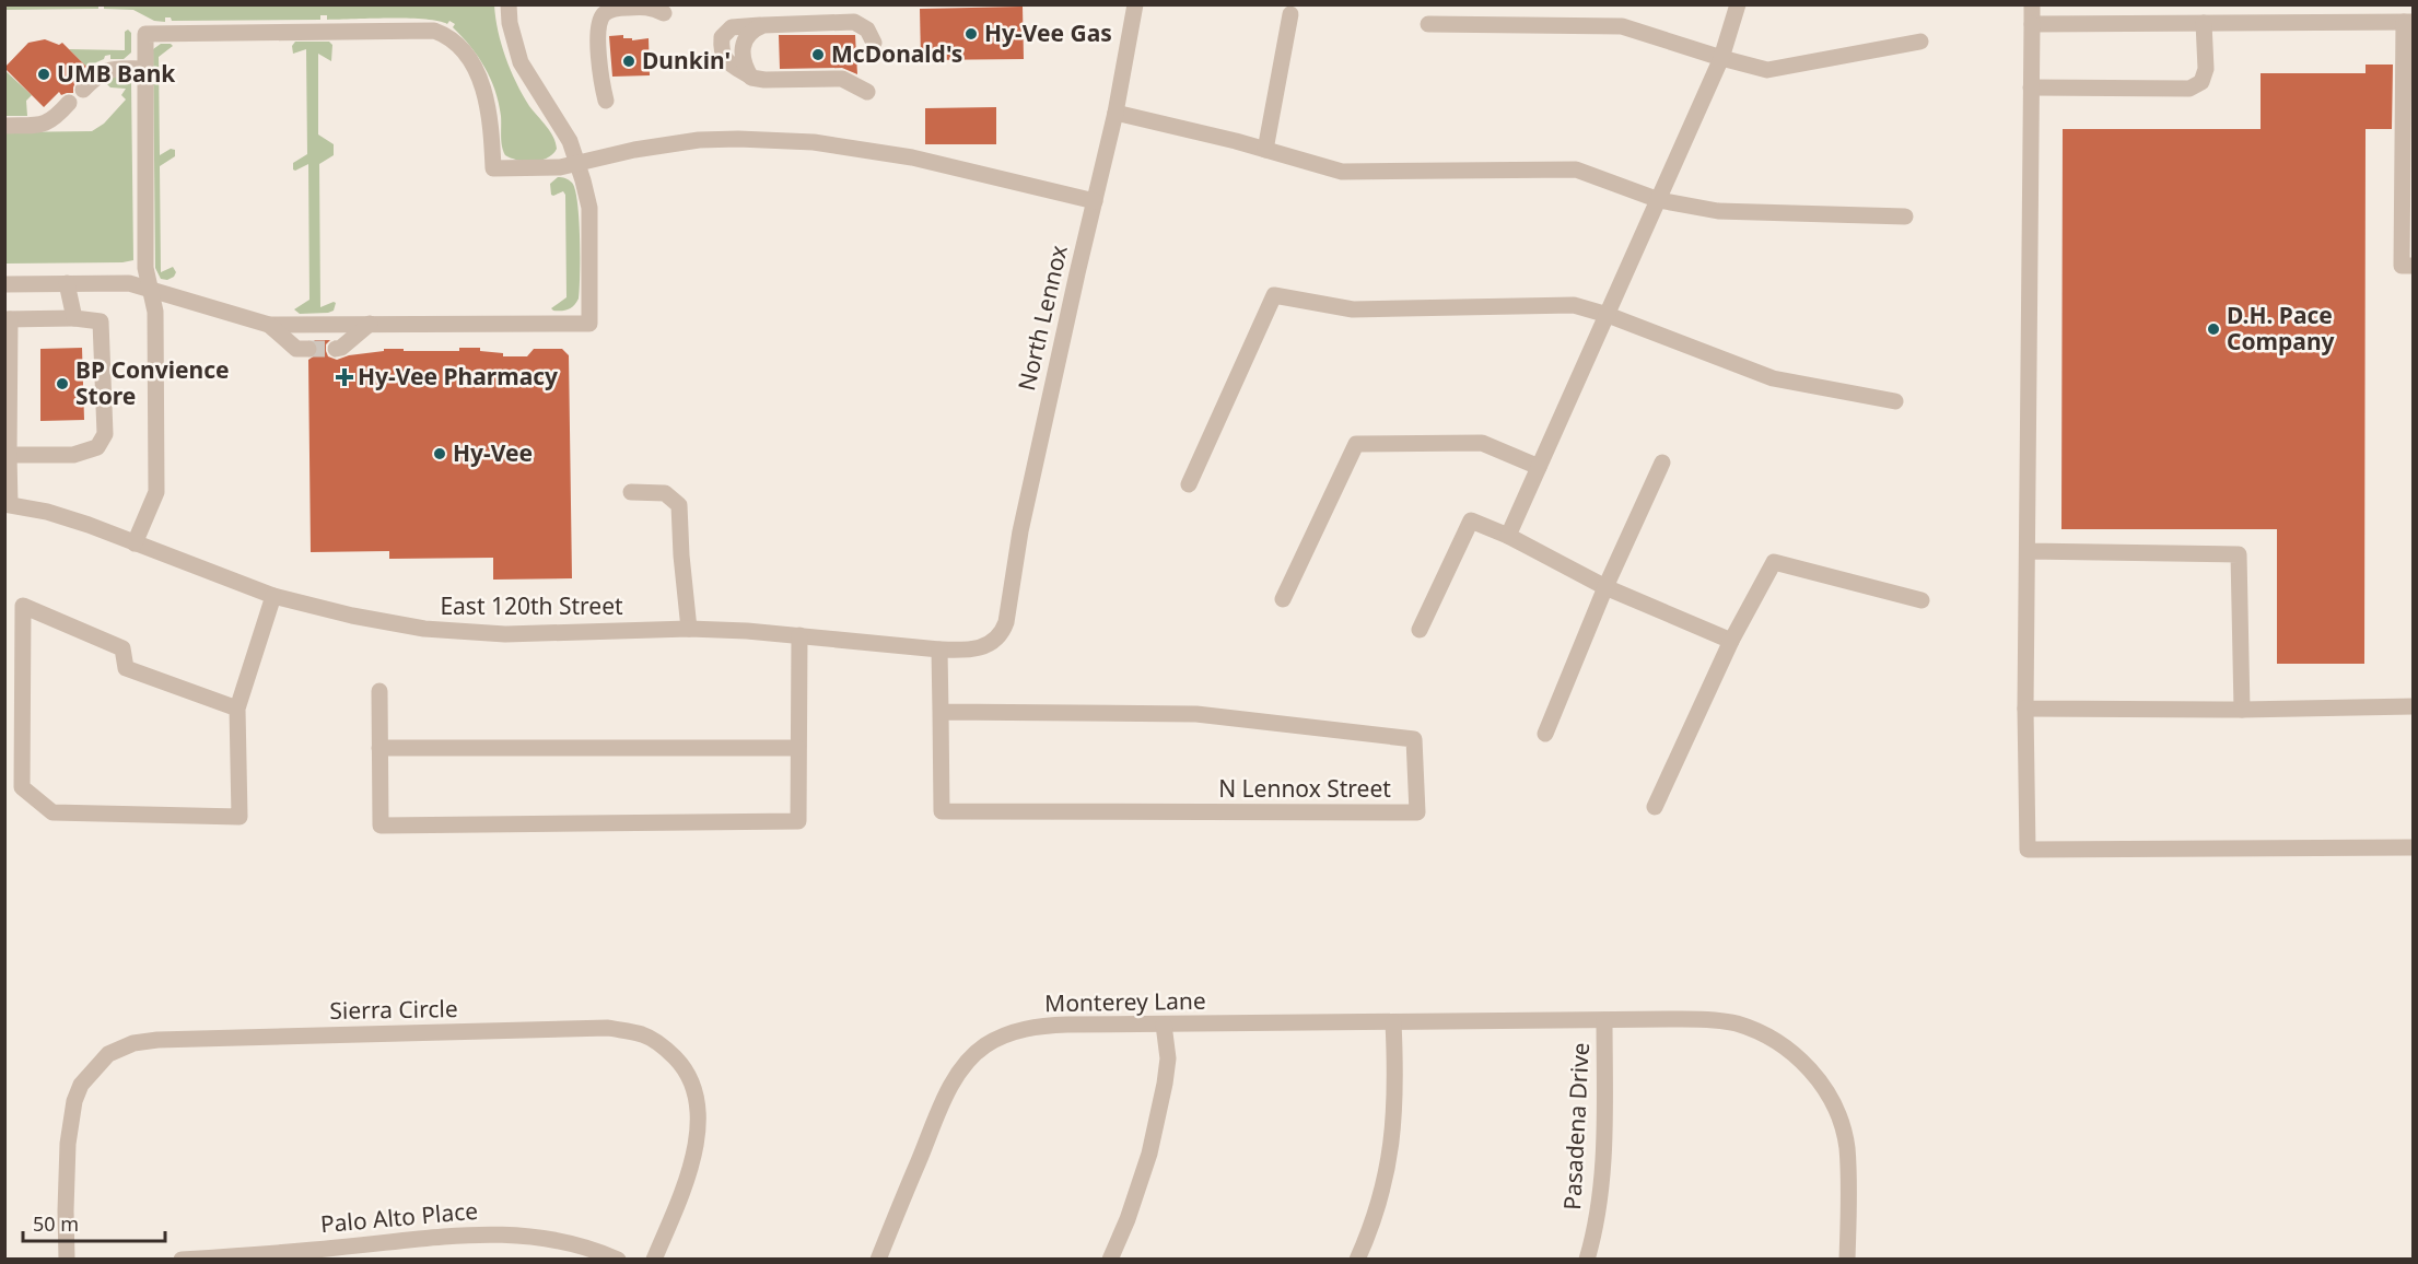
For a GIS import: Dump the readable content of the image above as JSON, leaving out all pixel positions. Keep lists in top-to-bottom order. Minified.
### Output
{"streets":{"street":["North Lennox","East 120th Street","N Lennox Street","Monterey Lane","Sierra Circle","Pasadena Drive","Palo Alto Place"]},"crossings":[["North Lennox","East 120th Street"],["East 120th Street","N Lennox Street"],["Monterey Lane","Pasadena Drive"]],"places":{"other":["Hy-Vee Gas","McDonald's","Dunkin'","UMB Bank","D.H. Pace Company","BP Convience Store","Hy-Vee"],"health":["Hy-Vee Pharmacy"]},"scale_bar":"50 m"}
